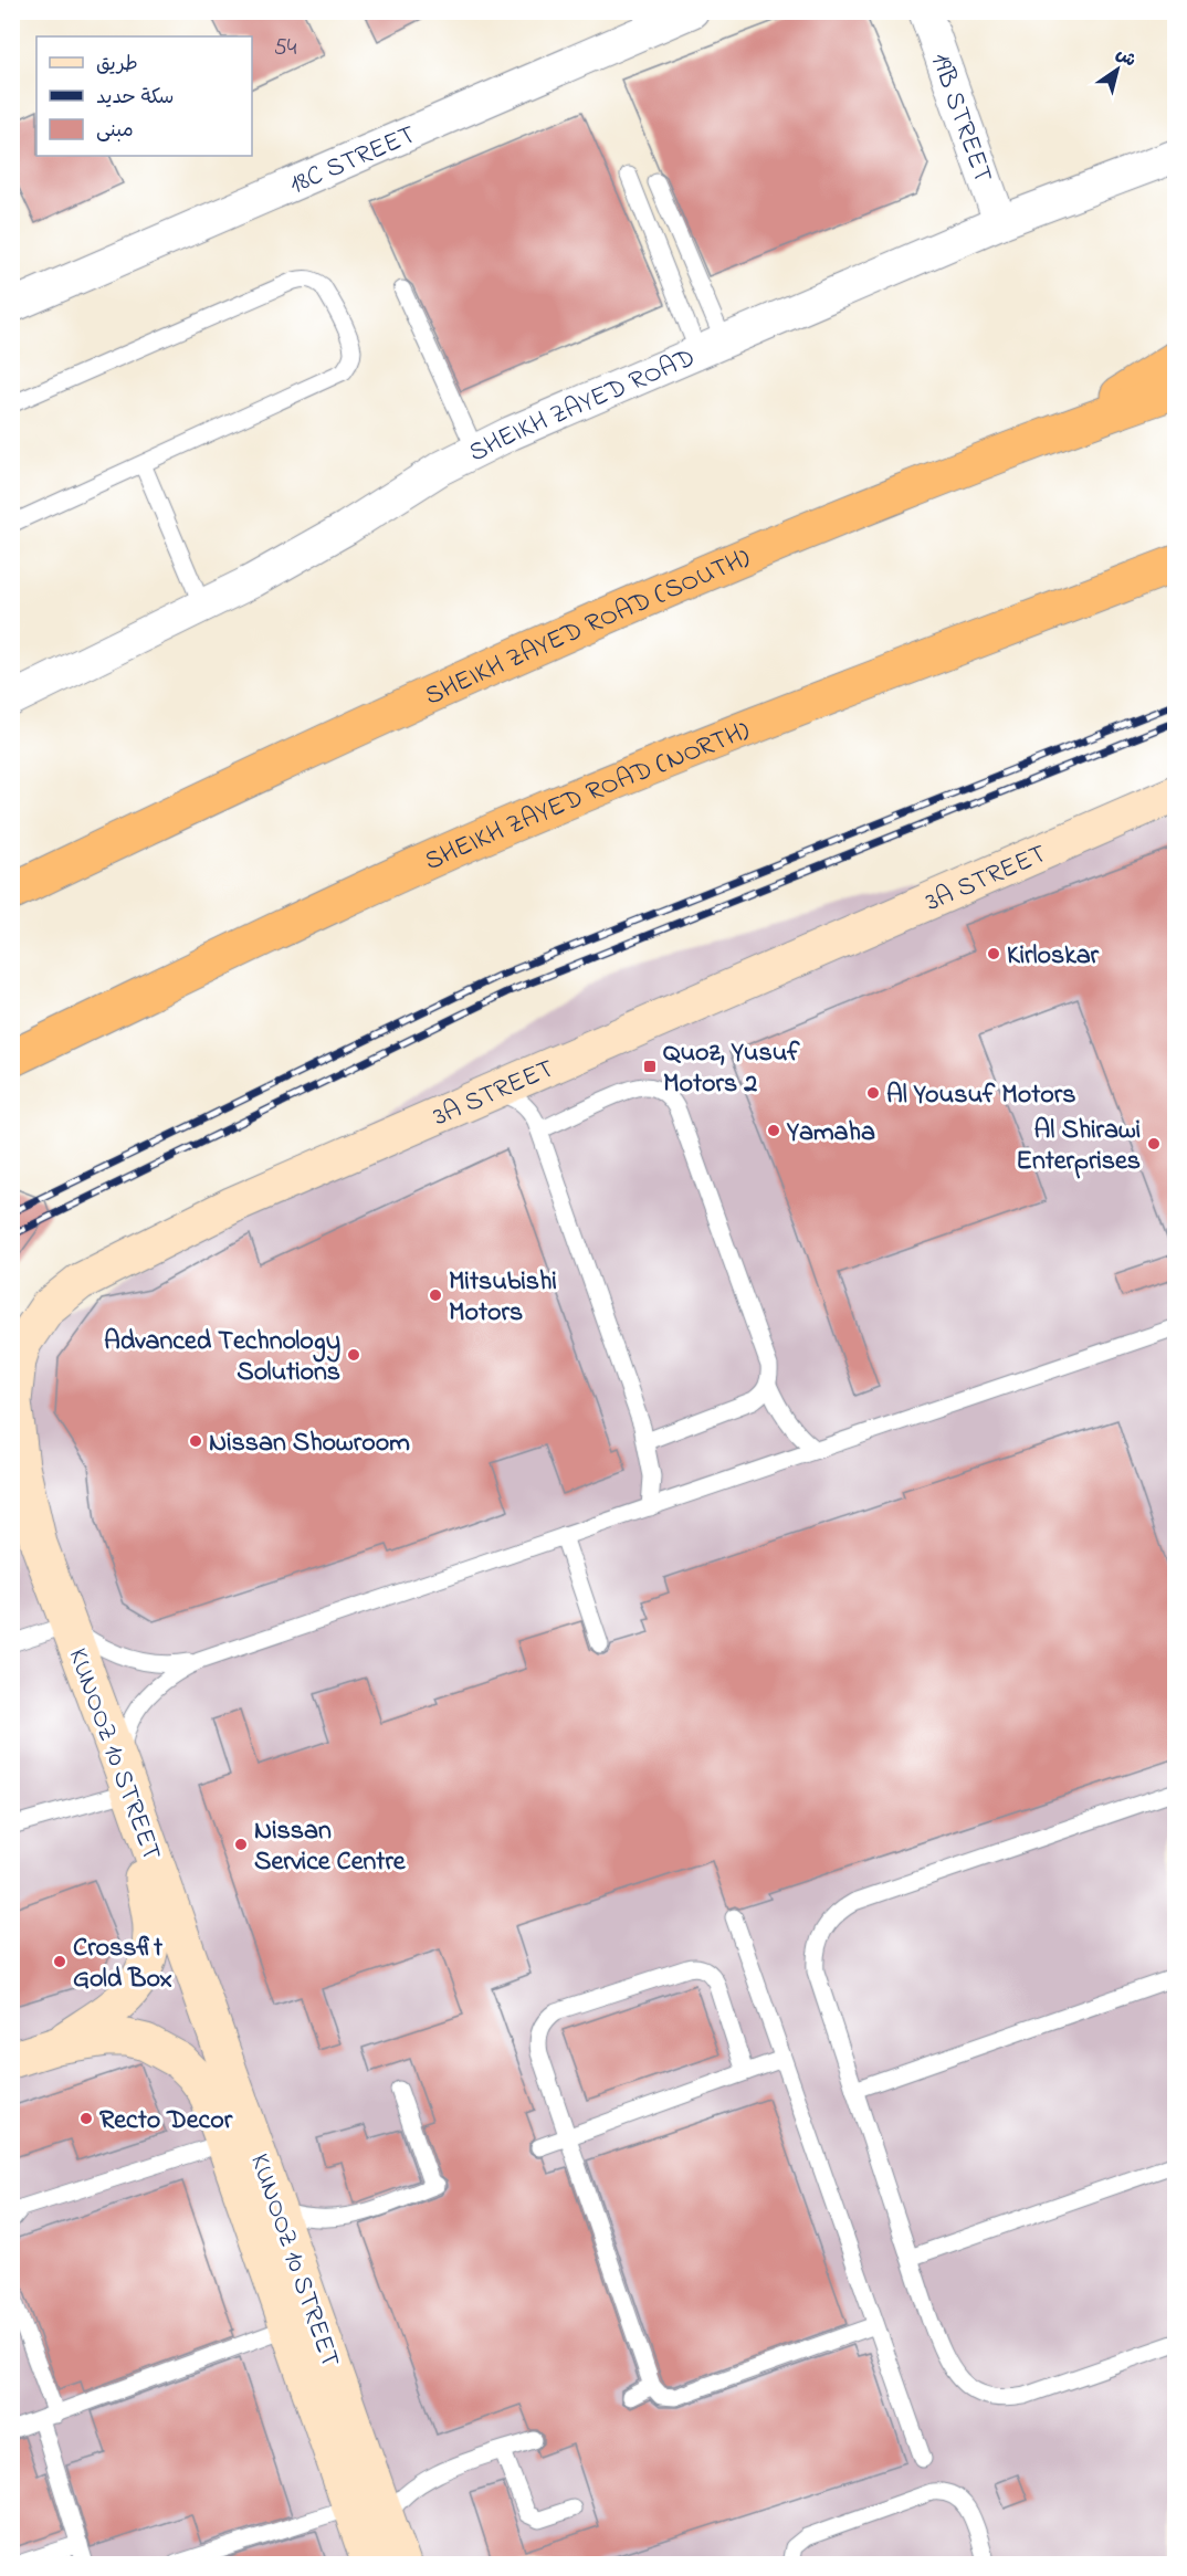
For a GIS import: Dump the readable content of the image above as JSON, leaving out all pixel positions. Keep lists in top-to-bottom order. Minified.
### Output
{"streets":{"highway":["SHEIKH ZAYED ROAD (SOUTH)","SHEIKH ZAYED ROAD (NORTH)"],"street":["19B STREET","18C STREET","SHEIKH ZAYED ROAD","3A STREET","KUNOOZ 10 STREET"]},"crossings":[["19B STREET","SHEIKH ZAYED ROAD"],["3A STREET","KUNOOZ 10 STREET"]],"places":{"other":["Kirloskar","Al Yousuf Motors","Yamaha","Al Shirawi Enterprises","Mitsubishi Motors","Advanced Technology Solutions","Nissan Showroom","Nissan Service Centre","Crossfit Gold Box","Recto Decor"],"transit":["Quoz, Yusuf Motors 2"]},"house_numbers":["54"],"legend":["طريق","سكة حديد","مبنى"],"north":"top right"}
